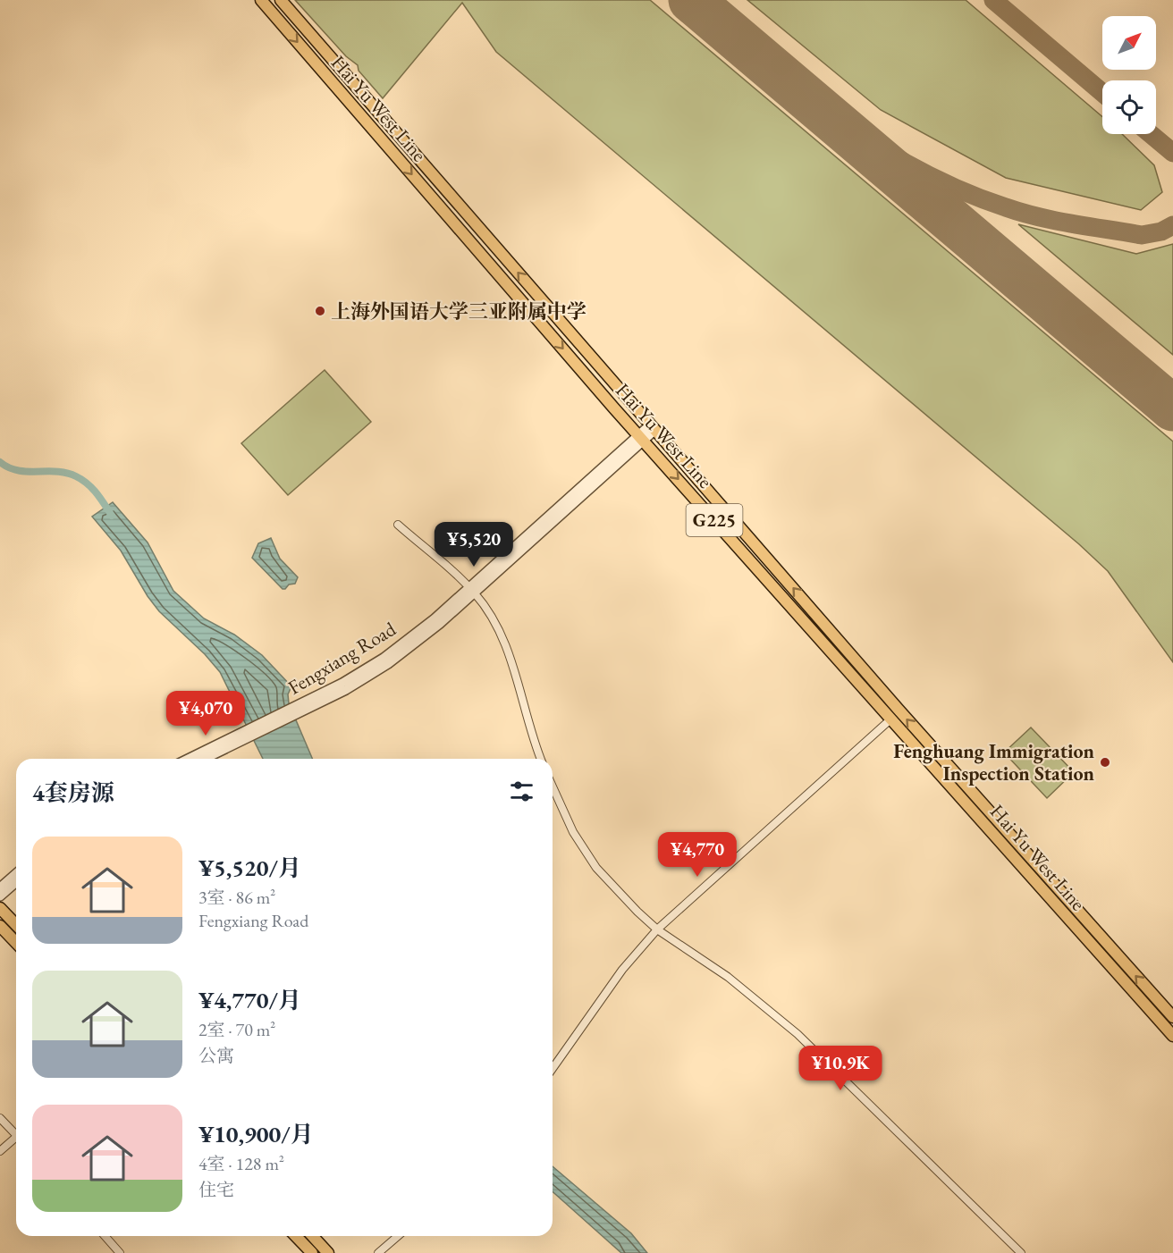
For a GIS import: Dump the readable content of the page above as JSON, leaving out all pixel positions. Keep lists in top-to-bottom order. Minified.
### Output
{"streets":{"main road":["Hai Yu West Line","G225"],"street":["Fengxiang Road"]},"crossings":[["Hai Yu West Line","Fengxiang Road"]],"places":["上海外国语大学三亚附属中学","Fenghuang Immigration Inspection Station"],"north":"top right","page":{"price":["¥5,520","¥4,070","¥4,770","¥10.9K"],"heading":"4套房源","list":[{"name":"¥5,520/月","note":"3室 · 86 m² · Fengxiang Road"},{"name":"¥4,770/月","note":"2室 · 70 m² · 公寓"},{"name":"¥10,900/月","note":"4室 · 128 m² · 住宅"}]}}
